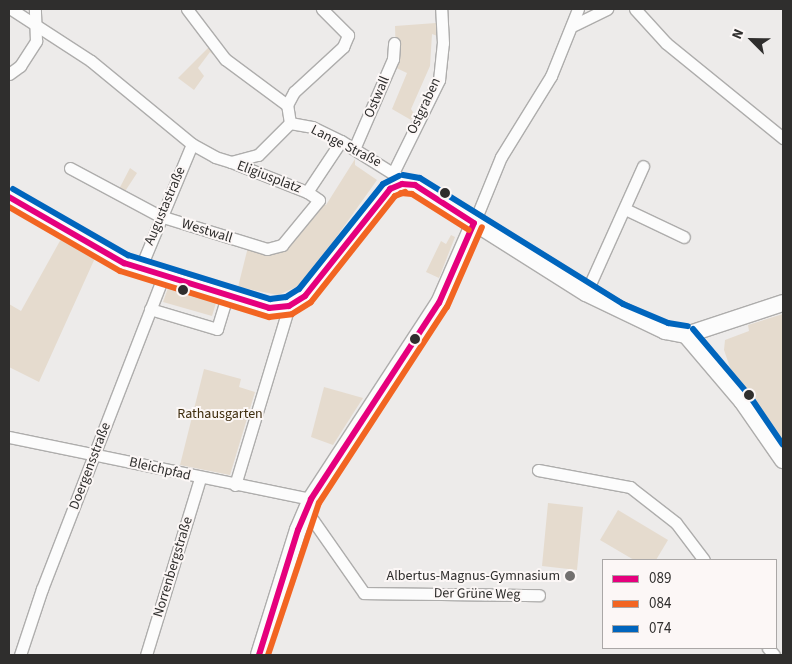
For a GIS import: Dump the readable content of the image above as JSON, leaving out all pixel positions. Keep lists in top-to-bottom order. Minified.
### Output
{"streets":{"main road":["Lange Straße"],"street":["Ostwall","Ostgraben","Eligiusplatz","Augustastraße","Westwall","Doergensstraße","Bleichpfad","Norrenbergstraße","Der Grüne Weg"]},"crossings":[["Ostwall","Lange Straße"],["Ostgraben","Lange Straße"],["Lange Straße","Eligiusplatz"],["Eligiusplatz","Westwall"],["Augustastraße","Westwall"],["Doergensstraße","Bleichpfad"],["Bleichpfad","Norrenbergstraße"]],"parks":["Rathausgarten"],"places":["Albertus-Magnus-Gymnasium"],"lines":["transit line 074","transit line 089","transit line 084"],"legend":["089","084","074"],"north":"top left"}
